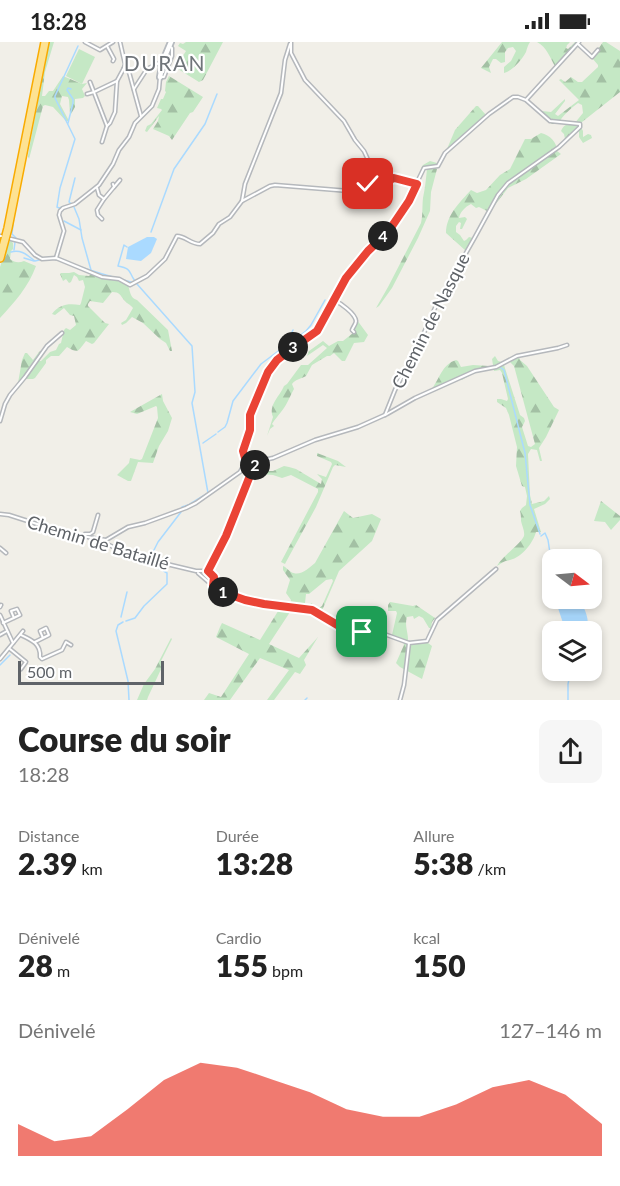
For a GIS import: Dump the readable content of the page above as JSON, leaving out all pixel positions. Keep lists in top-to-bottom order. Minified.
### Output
{"streets":{"street":["Chemin de Nasque","Chemin de Bataillé"]},"districts":["DURAN"],"scale_bar":"500 m","north":"right","page":{"status":"18:28","pins":["4","3","2","1"],"scale":"500 m","heading":["Course du soir","18:28"],"stats":[["Distance","2.39 km"],["Durée","13:28"],["Allure","5:38 /km"],["Dénivelé","28 m"],["Cardio","155 bpm"],["kcal","150"]],"chart":["Dénivelé","127–146 m"]}}
